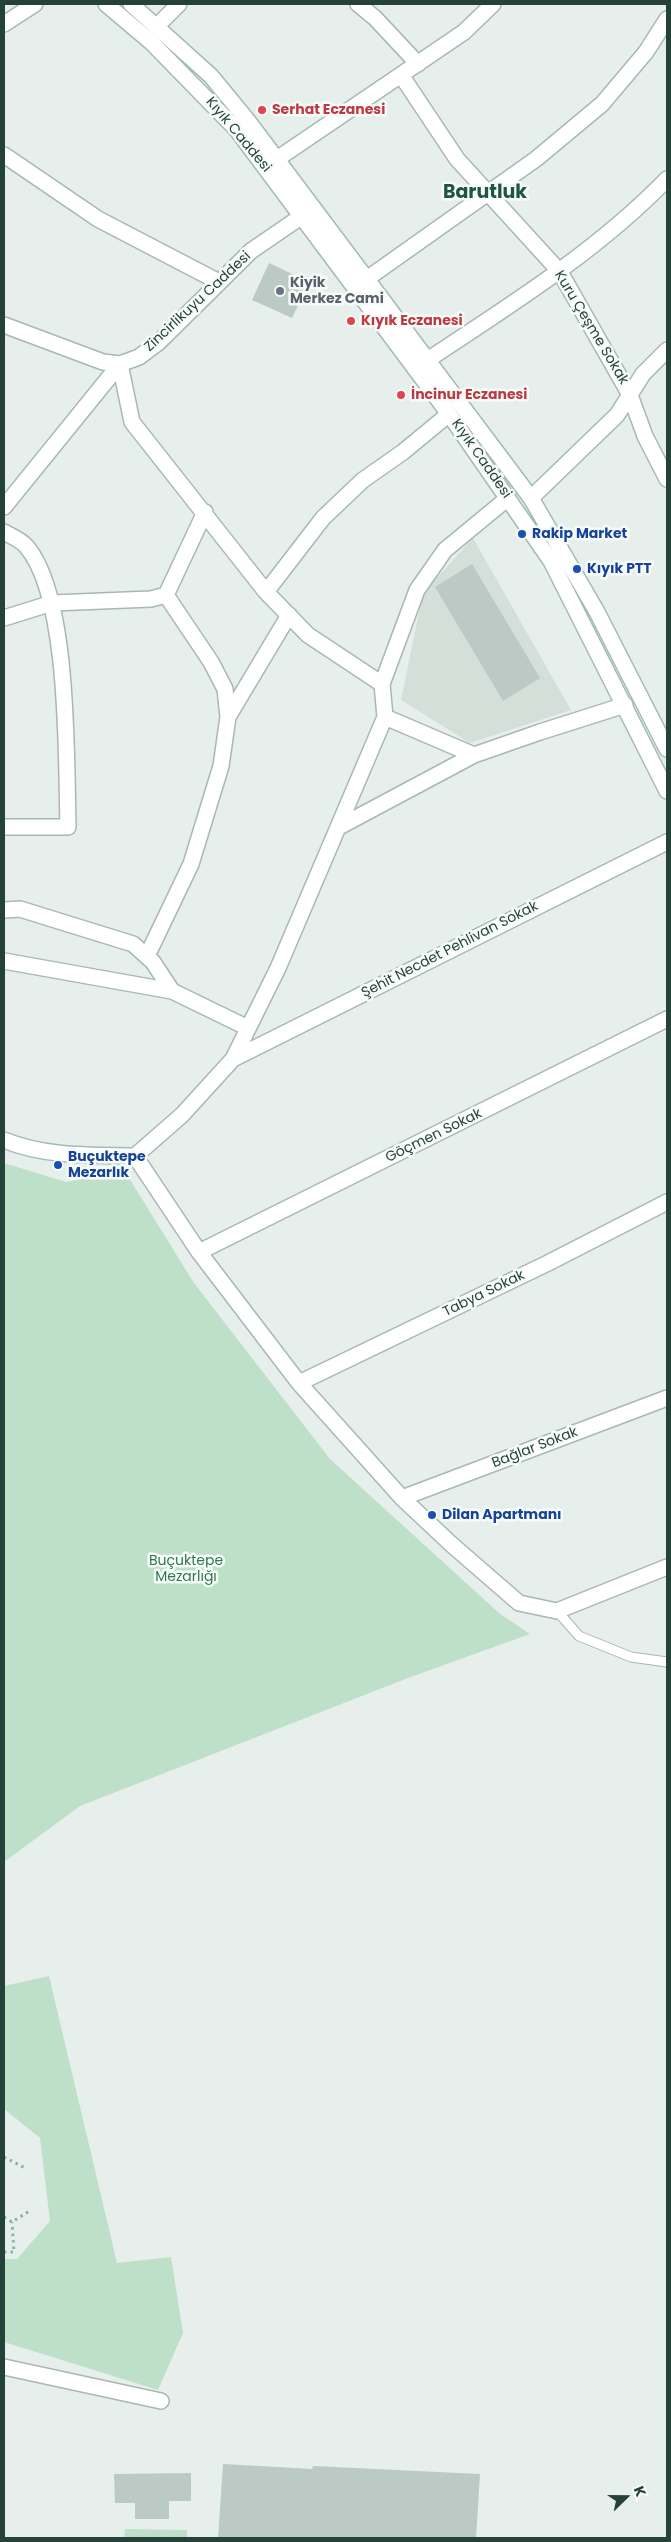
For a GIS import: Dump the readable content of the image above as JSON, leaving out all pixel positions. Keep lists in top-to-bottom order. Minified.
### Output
{"streets":{"street":["Kıyık Caddesi","Zincirlikuyu Caddesi","Kuru Çeşme Sokak","Şehit Necdet Pehlivan Sokak","Göçmen Sokak","Tabya Sokak","Bağlar Sokak"]},"crossings":[["Kıyık Caddesi","Zincirlikuyu Caddesi"]],"districts":["Barutluk"],"parks":["Buçuktepe Mezarlığı"],"places":["Serhat Eczanesi","Kiyik Merkez Cami","Kıyık Eczanesi","İncinur Eczanesi","Rakip Market","Kıyık PTT","Buçuktepe Mezarlık","Dilan Apartmanı"],"north":"right"}
